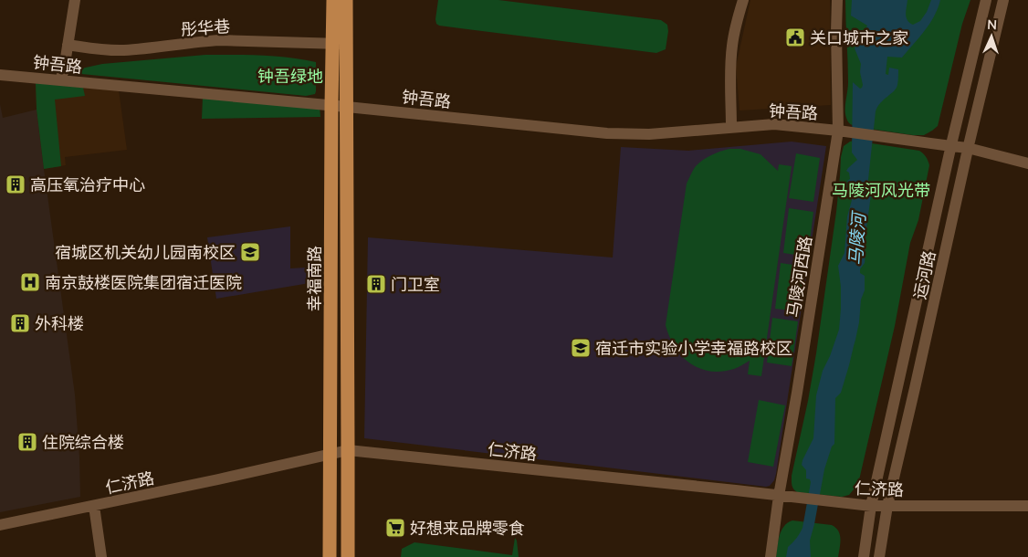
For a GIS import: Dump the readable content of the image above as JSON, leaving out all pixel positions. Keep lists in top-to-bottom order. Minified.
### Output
{"streets":{"main road":["幸福南路"],"street":["彤华巷","钟吾路","运河路","马陵河西路","仁济路"]},"crossings":[["彤华巷","幸福南路"],["钟吾路","运河路"],["钟吾路","马陵河西路"],["钟吾路","幸福南路"],["运河路","仁济路"],["马陵河西路","仁济路"],["幸福南路","仁济路"]],"water":["马陵河"],"parks":["钟吾绿地","马陵河风光带"],"places":{"public building":["关口城市之家"],"building":["高压氧治疗中心","门卫室","外科楼","住院综合楼"],"school or university":["宿城区机关幼儿园南校区","宿迁市实验小学幸福路校区"],"hospital":["南京鼓楼医院集团宿迁医院"],"supermarket":["好想来品牌零食"]},"north":"top"}
